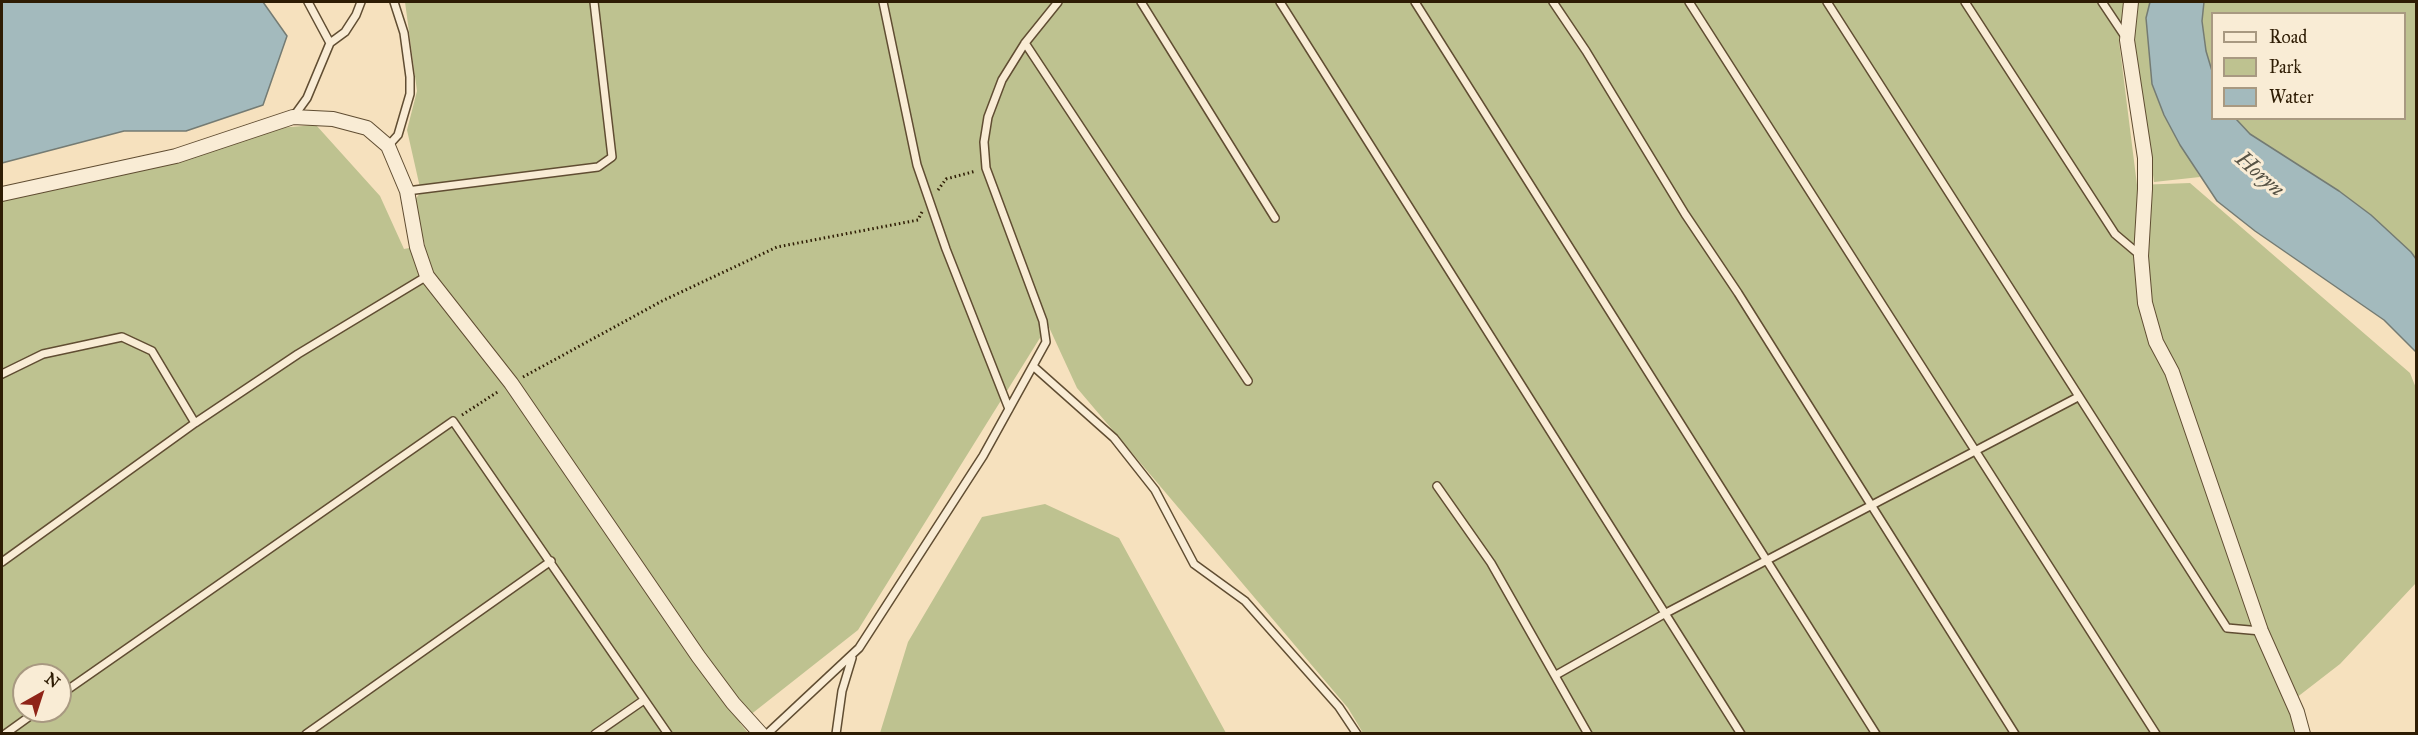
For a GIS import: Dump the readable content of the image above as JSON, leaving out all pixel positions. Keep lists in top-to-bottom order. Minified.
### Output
{"water":["Horyn"],"legend":["Road","Park","Water"],"north":"top right"}
